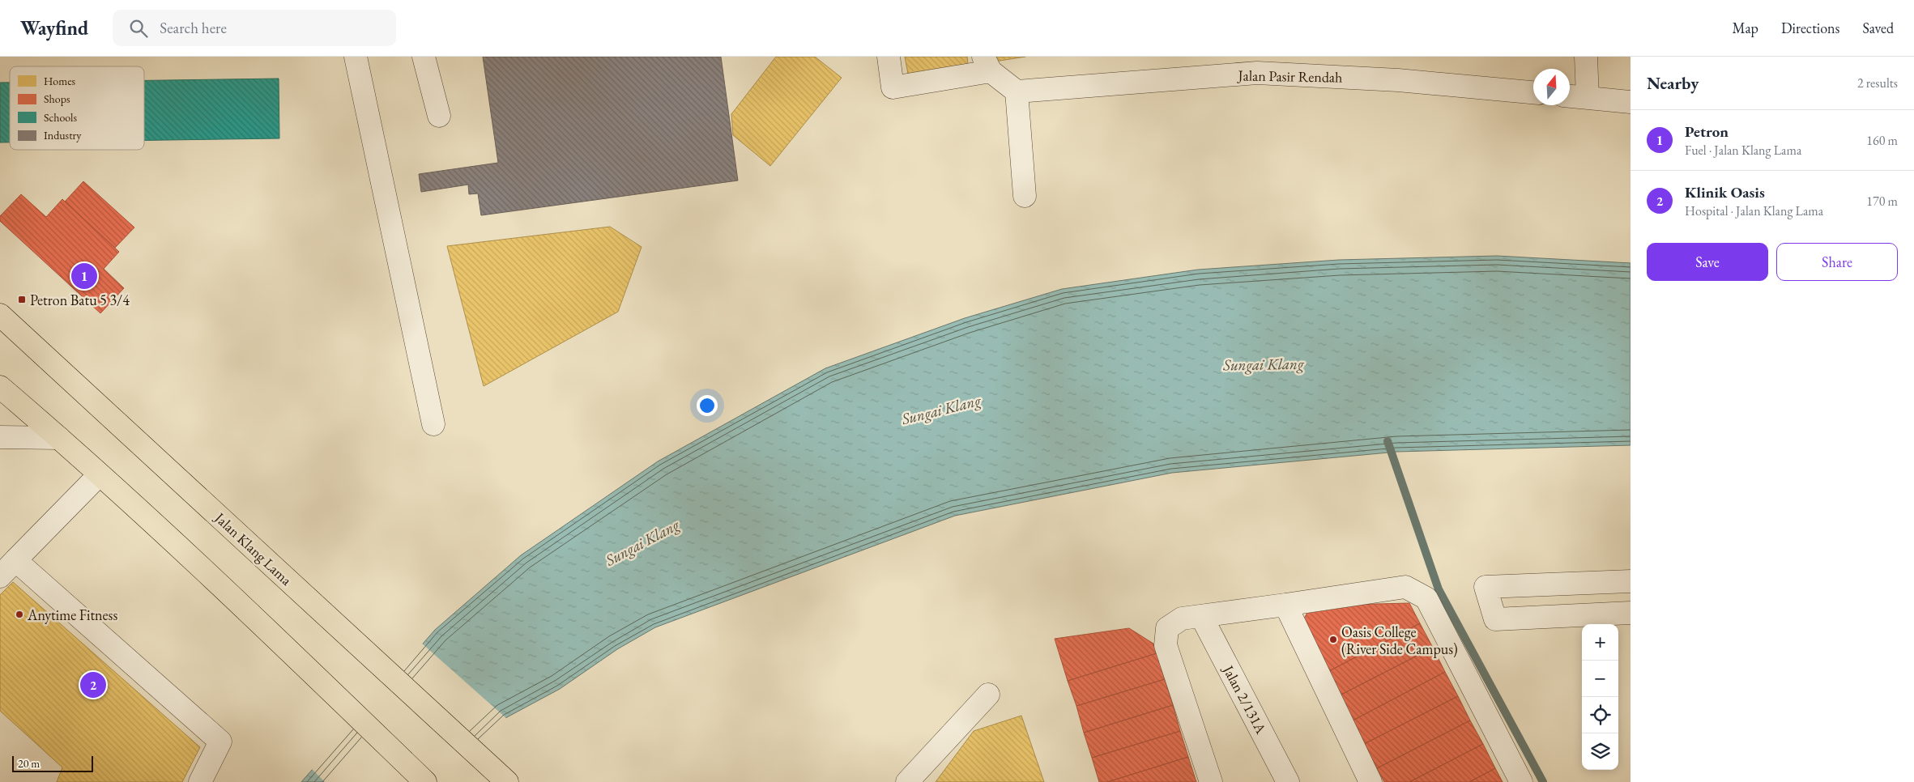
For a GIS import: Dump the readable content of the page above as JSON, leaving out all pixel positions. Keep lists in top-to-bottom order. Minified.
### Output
{"streets":{"main road":["Jalan Klang Lama"],"street":["Jalan Pasir Rendah","Jalan 2/131A"]},"water":["Sungai Klang"],"places":{"transit":["Petron Batu 5 3/4"],"other":["Anytime Fitness","Oasis College (River Side Campus)"]},"legend":["Homes","Shops","Schools","Industry"],"scale_bar":"20 m","north":"top","page":{"header":"Wayfind","search":"Search here","nav":["Map","Directions","Saved"],"heading":["Nearby","2 results"],"list":[{"mark":"1","name":"Petron","note":"Fuel · Jalan Klang Lama","value":"160 m"},{"mark":"2","name":"Klinik Oasis","note":"Hospital · Jalan Klang Lama","value":"170 m"}],"buttons":["Save","Share"],"pins":["1","2"],"map_buttons":["+","−"],"scale":"20 m"}}
